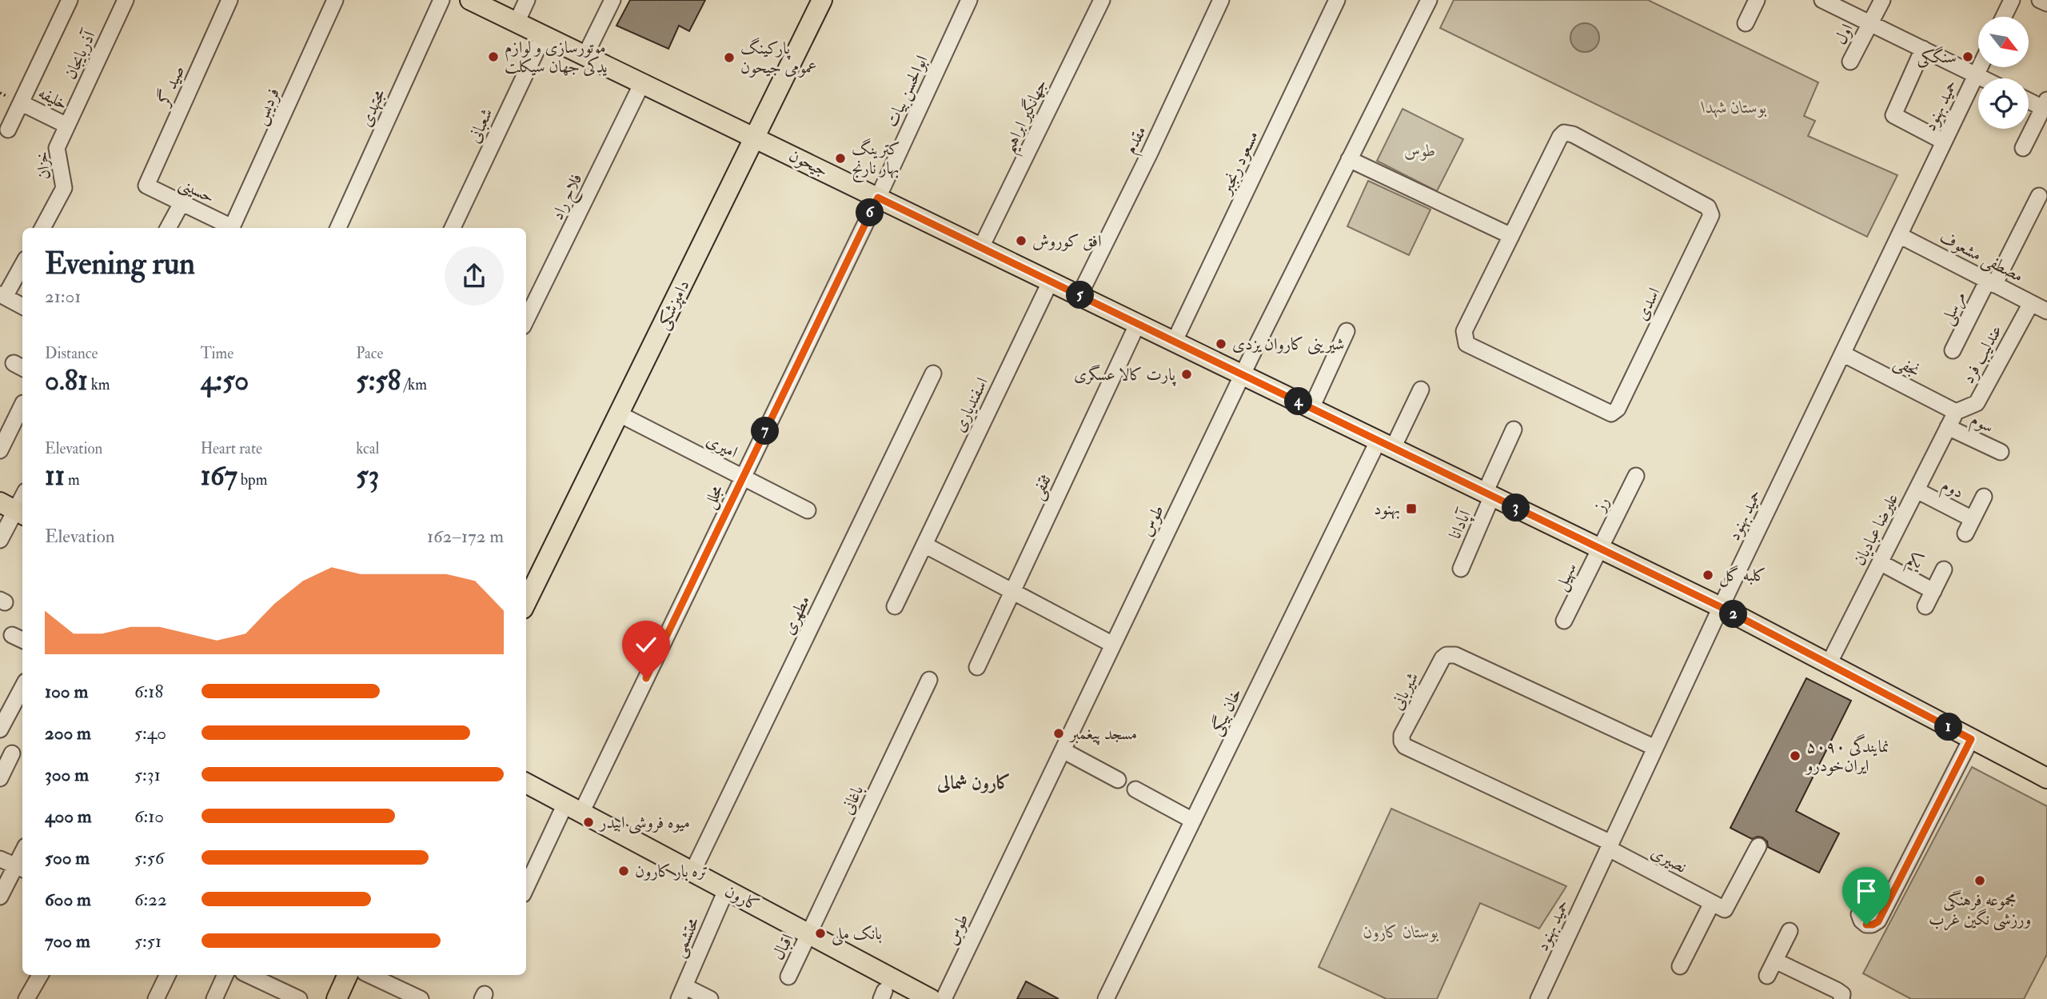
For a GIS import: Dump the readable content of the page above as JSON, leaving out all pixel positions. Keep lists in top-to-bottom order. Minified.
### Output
{"streets":{"main road":["جیحون","دامپزشکی","کارون"],"street":["اول","آذربایجان","صید گر","ابوالحسن بیات","خلیفه","حمید بهنود","فردیس","مجتهدی","جهانگیر ابراهیم","شعبانی","مقدم","مسعود رنجبر","خزان","حسینی","فلاح راد","مصطفی مشعوف","اسدی","مرسلی","عندلیب فرد","نجفی","اسفندیاری","سوم","امیری","ثقفی","دوم","مجلل","رز","طوس","آپادانا","علیرضا عبادیان","یکم","سهیل","مطهری","شیربانی","خان بیگی","باغانی","نصیری","محتشمی","اقبال"]},"crossings":[["آذربایجان","خلیفه"],["آذربایجان","خزان"],["صید گر","حسینی"],["ابوالحسن بیات","جیحون"],["ابوالحسن بیات","مجلل"],["خلیفه","خزان"],["حمید بهنود","جیحون"],["حمید بهنود","مصطفی مشعوف"],["حمید بهنود","نجفی"],["حمید بهنود","شیربانی"],["حمید بهنود","نصیری"],["فردیس","حسینی"],["جهانگیر ابراهیم","جیحون"],["شعبانی","جیحون"],["مقدم","جیحون"],["مسعود رنجبر","جیحون"],["جیحون","فلاح راد"],["جیحون","دامپزشکی"],["جیحون","اسفندیاری"],["جیحون","ثقفی"],["جیحون","مجلل"],["جیحون","رز"],["جیحون","طوس"],["جیحون","آپادانا"],["جیحون","علیرضا عبادیان"],["جیحون","سهیل"],["جیحون","خان بیگی"],["مصطفی مشعوف","مرسلی"],["مصطفی مشعوف","عندلیب فرد"],["دامپزشکی","امیری"],["عندلیب فرد","نجفی"],["عندلیب فرد","علیرضا عبادیان"],["نجفی","علیرضا عبادیان"],["سوم","علیرضا عبادیان"],["امیری","مجلل"],["دوم","علیرضا عبادیان"],["مجلل","کارون"],["رز","سهیل"],["علیرضا عبادیان","یکم"],["مطهری","کارون"],["شیربانی","نصیری"],["باغانی","کارون"],["باغانی","اقبال"],["کارون","محتشمی"],["کارون","اقبال"]],"districts":["کارون شمالی"],"parks":["بوستان شهدا","طوس","بوستان کارون"],"places":{"other":["موتورسازی و لوازم یدکی جهان سیکلت","سنگکی","پارکینگ عمومی جیحون","کترینگ بهار نارنج","افق کوروش","شیرینی کاروان یزدی","پارت کالا عسگری","کلبه گل","مسجد پیغمبر","نمایندگی ۵۰۹۰ ایران‌خودرو","میوه فروشی ابیدر","تره بار کارون","مجموعه فرهنگی ورزشی نگین غرب","بانک ملی"],"transit":["بهنود"]},"north":"bottom right","page":{"pins":["6","5","4","7","3","2","1"],"heading":["Evening run","21:01"],"stats":[["Distance","0.81 km"],["Time","4:50"],["Pace","5:58 /km"],["Elevation","11 m"],["Heart rate","167 bpm"],["kcal","53"]],"chart":["Elevation","162–172 m"],"list":[{"name":"100 m","note":"6:18"},{"name":"200 m","note":"5:40"},{"name":"300 m","note":"5:31"},{"name":"400 m","note":"6:10"},{"name":"500 m","note":"5:56"},{"name":"600 m","note":"6:22"},{"name":"700 m","note":"5:51"}]}}
